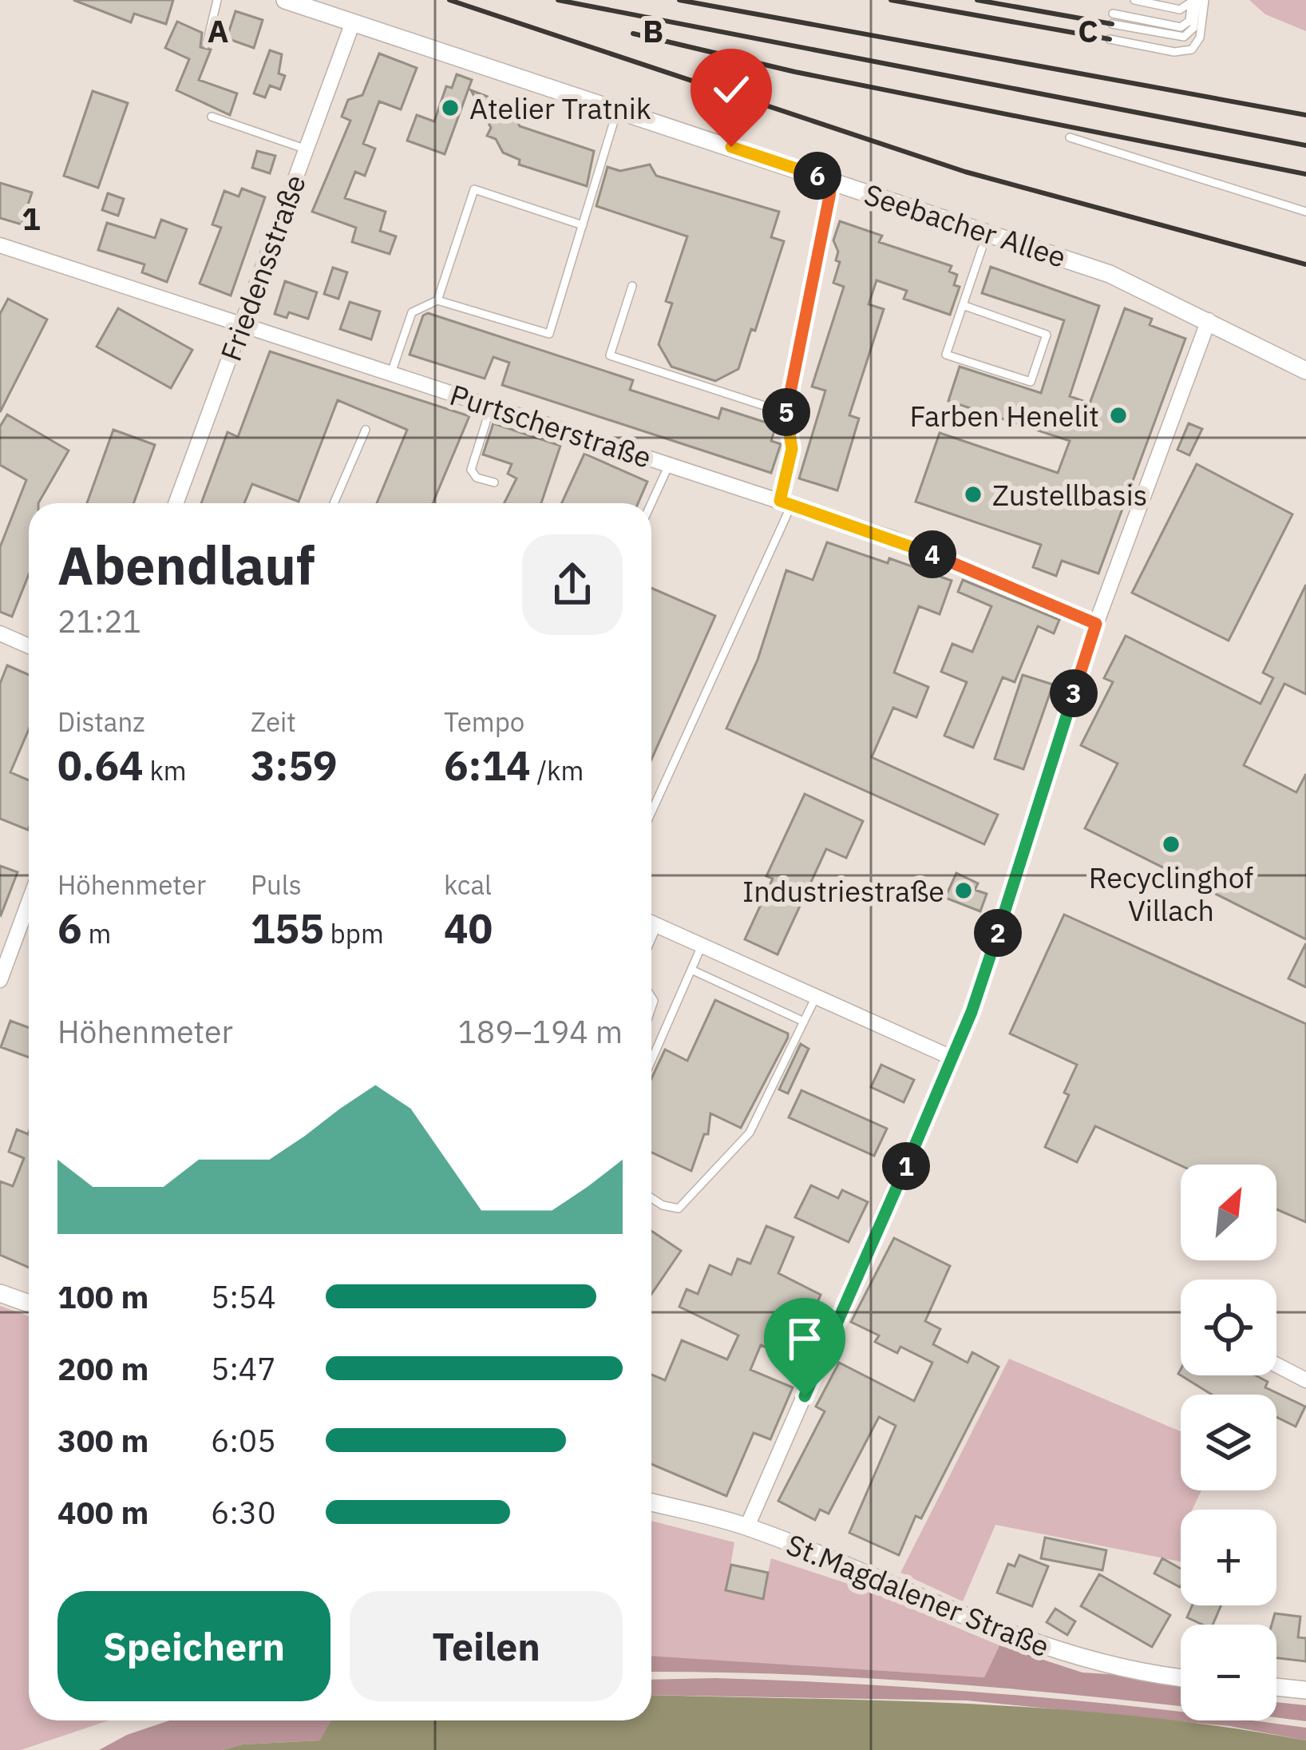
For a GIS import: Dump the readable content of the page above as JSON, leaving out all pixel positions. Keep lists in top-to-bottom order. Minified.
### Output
{"streets":{"street":["Seebacher Allee","Friedensstraße","Purtscherstraße","St.Magdalener Straße"]},"crossings":[["Seebacher Allee","Friedensstraße"],["Friedensstraße","Purtscherstraße"]],"places":["Atelier Tratnik","Farben Henelit","Zustellbasis","Recyclinghof Villach","Industriestraße"],"north":"top right","page":{"pins":["6","5","4","3","2","1"],"heading":["Abendlauf","21:21"],"stats":[["Distanz","0.64 km"],["Zeit","3:59"],["Tempo","6:14 /km"],["Höhenmeter","6 m"],["Puls","155 bpm"],["kcal","40"]],"chart":["Höhenmeter","189–194 m"],"map_buttons":["+","−"],"list":[{"name":"100 m","note":"5:54"},{"name":"200 m","note":"5:47"},{"name":"300 m","note":"6:05"},{"name":"400 m","note":"6:30"}],"buttons":["Speichern","Teilen"]},"grid":{"columns":["A","B","C"],"rows":["1"]}}
